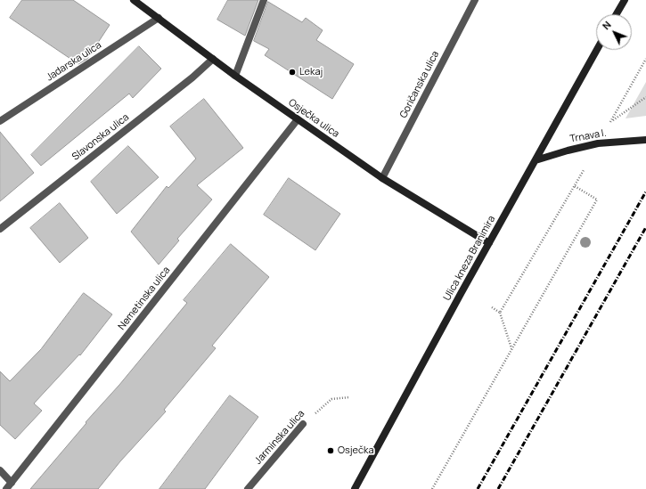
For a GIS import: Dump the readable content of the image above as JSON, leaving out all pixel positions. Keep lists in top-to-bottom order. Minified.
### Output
{"streets":{"street":["Jadarska ulica","Goričanska ulica","Osječka ulica","Trnava I.","Slavonska ulica","Ulica kneza Branimira","Nemetinska ulica","Jarminska ulica"]},"crossings":[["Jadarska ulica","Osječka ulica"],["Goričanska ulica","Osječka ulica"],["Osječka ulica","Slavonska ulica"],["Osječka ulica","Ulica kneza Branimira"],["Osječka ulica","Nemetinska ulica"],["Trnava I.","Ulica kneza Branimira"]],"places":["Lekaj","Osječka"],"north":"top left"}
